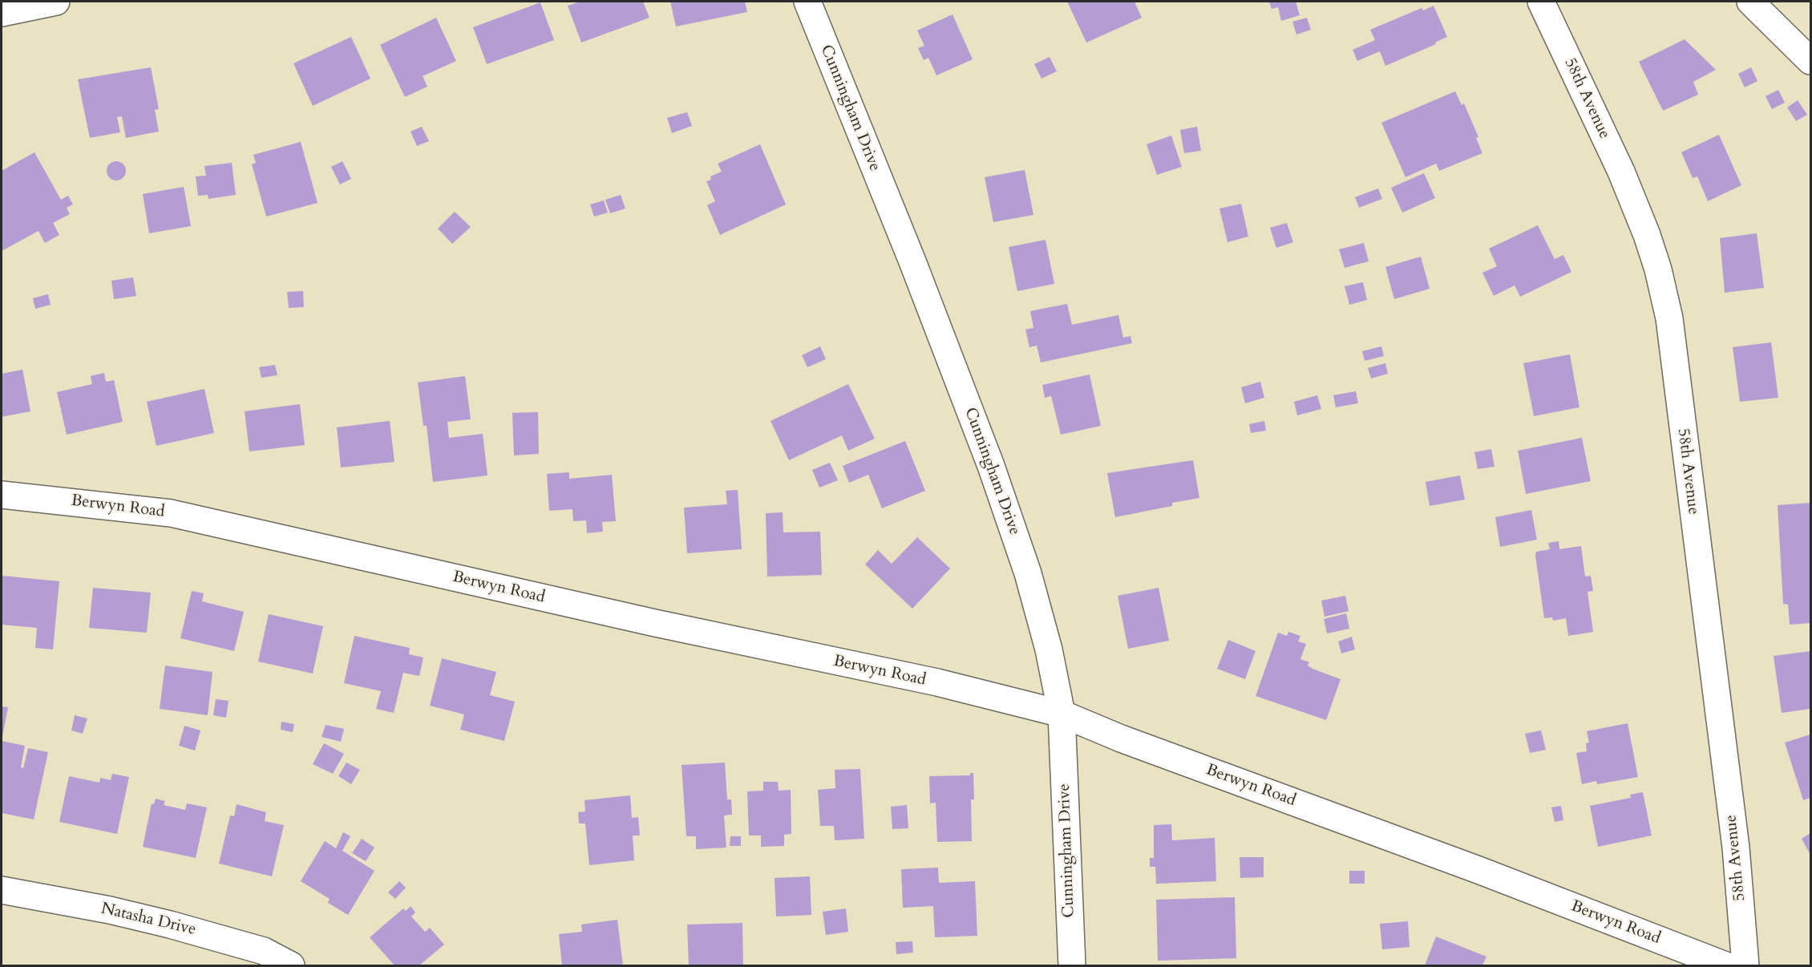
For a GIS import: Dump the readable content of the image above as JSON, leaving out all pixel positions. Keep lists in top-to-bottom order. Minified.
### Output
{"streets":{"street":["58th Avenue","Cunningham Drive","Berwyn Road","Natasha Drive"]},"crossings":[["Cunningham Drive","Berwyn Road"]]}
